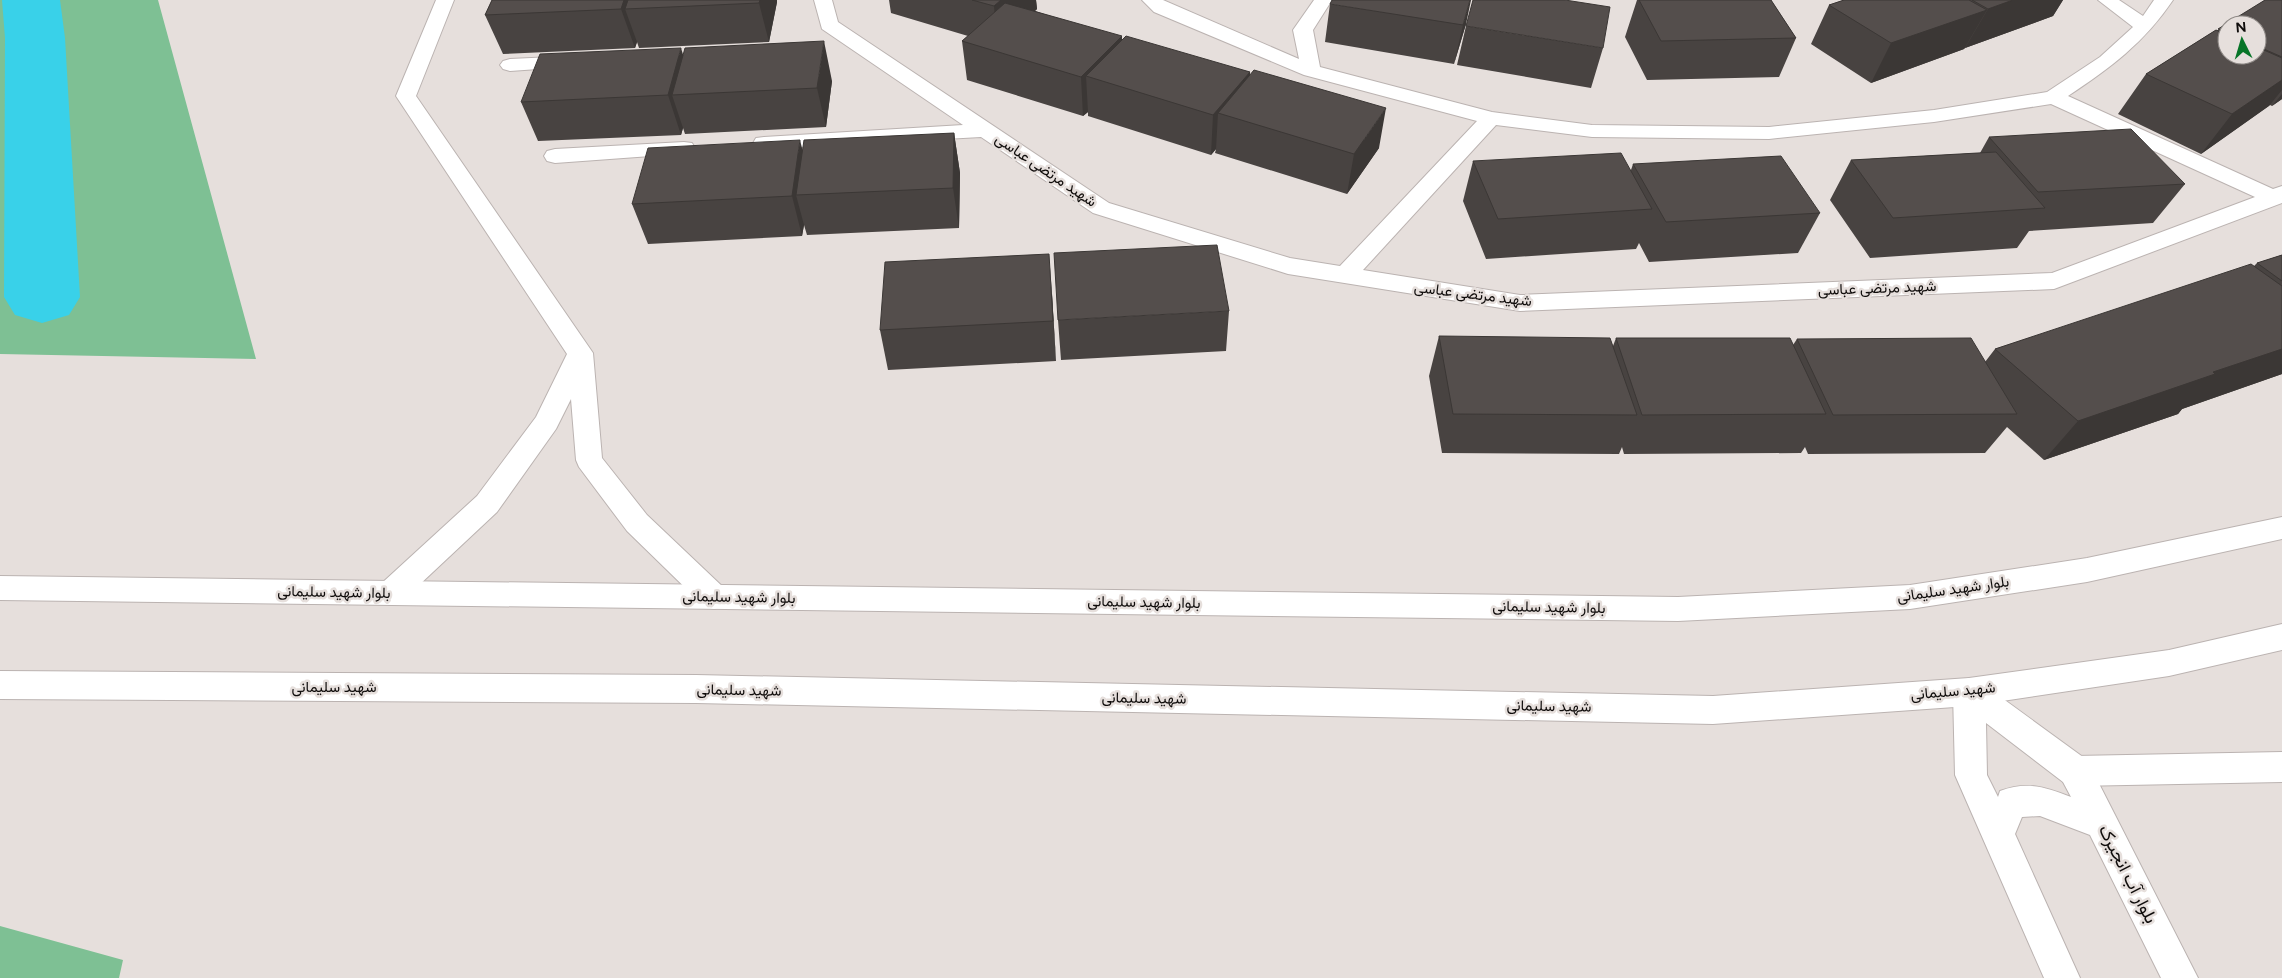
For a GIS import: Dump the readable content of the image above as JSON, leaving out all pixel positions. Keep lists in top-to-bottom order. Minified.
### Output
{"streets":{"street":["شهید مرتضی عباسی","بلوار شهید سلیمانی","شهید سلیمانی","بلوار آب انجیرک"]},"north":"top"}
